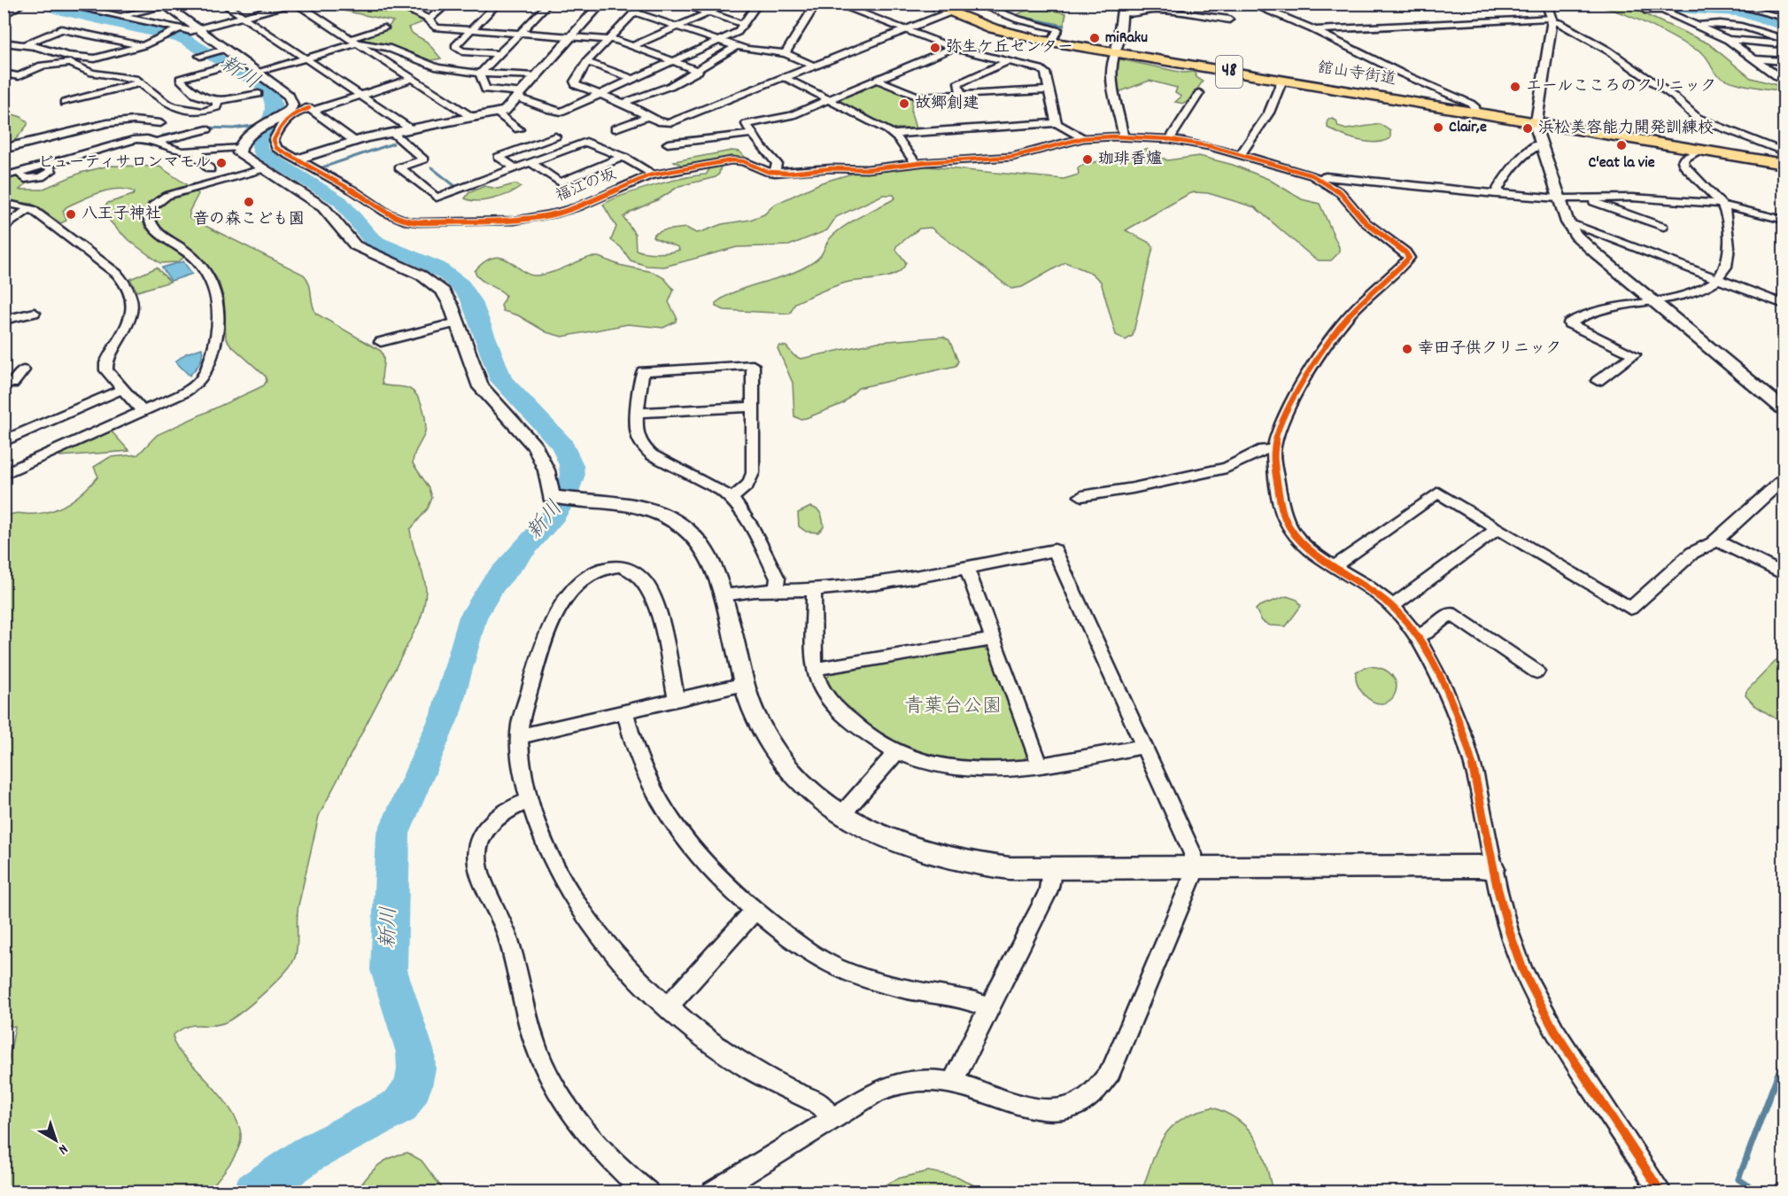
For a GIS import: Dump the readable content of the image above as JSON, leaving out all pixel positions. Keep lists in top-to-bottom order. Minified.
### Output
{"streets":{"main road":["48","舘山寺街道"],"street":["福江の坂"]},"water":["新川"],"parks":["青葉台公園"],"places":["miRaku","弥生ケ丘センター","エールこころのクリニック","故郷創建","Clair,e","浜松美容能力開発訓練校","C'eat la vie","珈琲香爐","ビューティサロンマモル","音の森こども園","八王子神社","幸田子供クリニック"],"north":"bottom right"}
